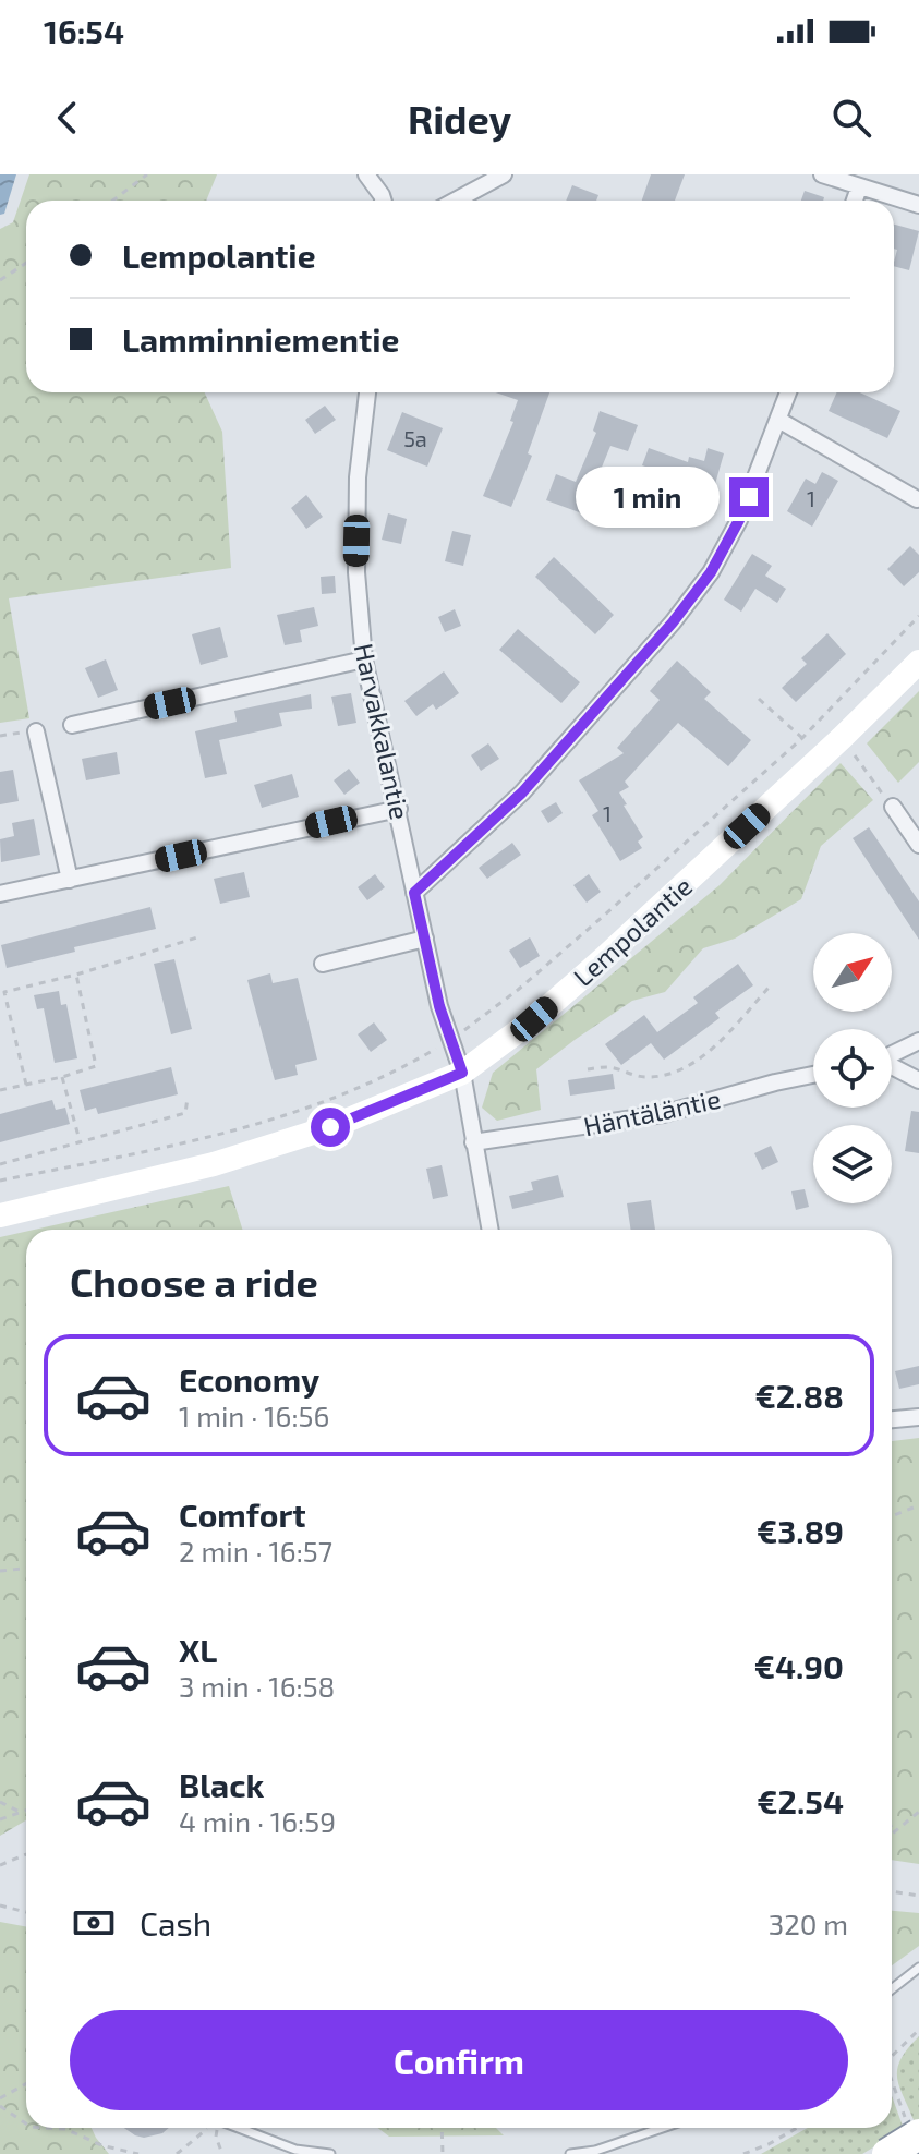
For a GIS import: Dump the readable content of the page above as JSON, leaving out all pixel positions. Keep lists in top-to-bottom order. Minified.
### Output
{"streets":{"street":["Harvakkalantie","Lempolantie","Häntäläntie"]},"crossings":[["Harvakkalantie","Lempolantie"],["Harvakkalantie","Häntäläntie"]],"house_numbers":["5a","1","1"],"north":"top right","page":{"status":"16:54","header":"Ridey","banner":["Lempolantie","Lamminniementie"],"bubble":"1 min","heading":"Choose a ride","list":[{"name":"Economy","note":"1 min · 16:56","value":"€2.88"},{"name":"Comfort","note":"2 min · 16:57","value":"€3.89"},{"name":"XL","note":"3 min · 16:58","value":"€4.90"},{"name":"Black","note":"4 min · 16:59","value":"€2.54"}],"pay":["Cash","320 m"],"buttons":"Confirm"}}
